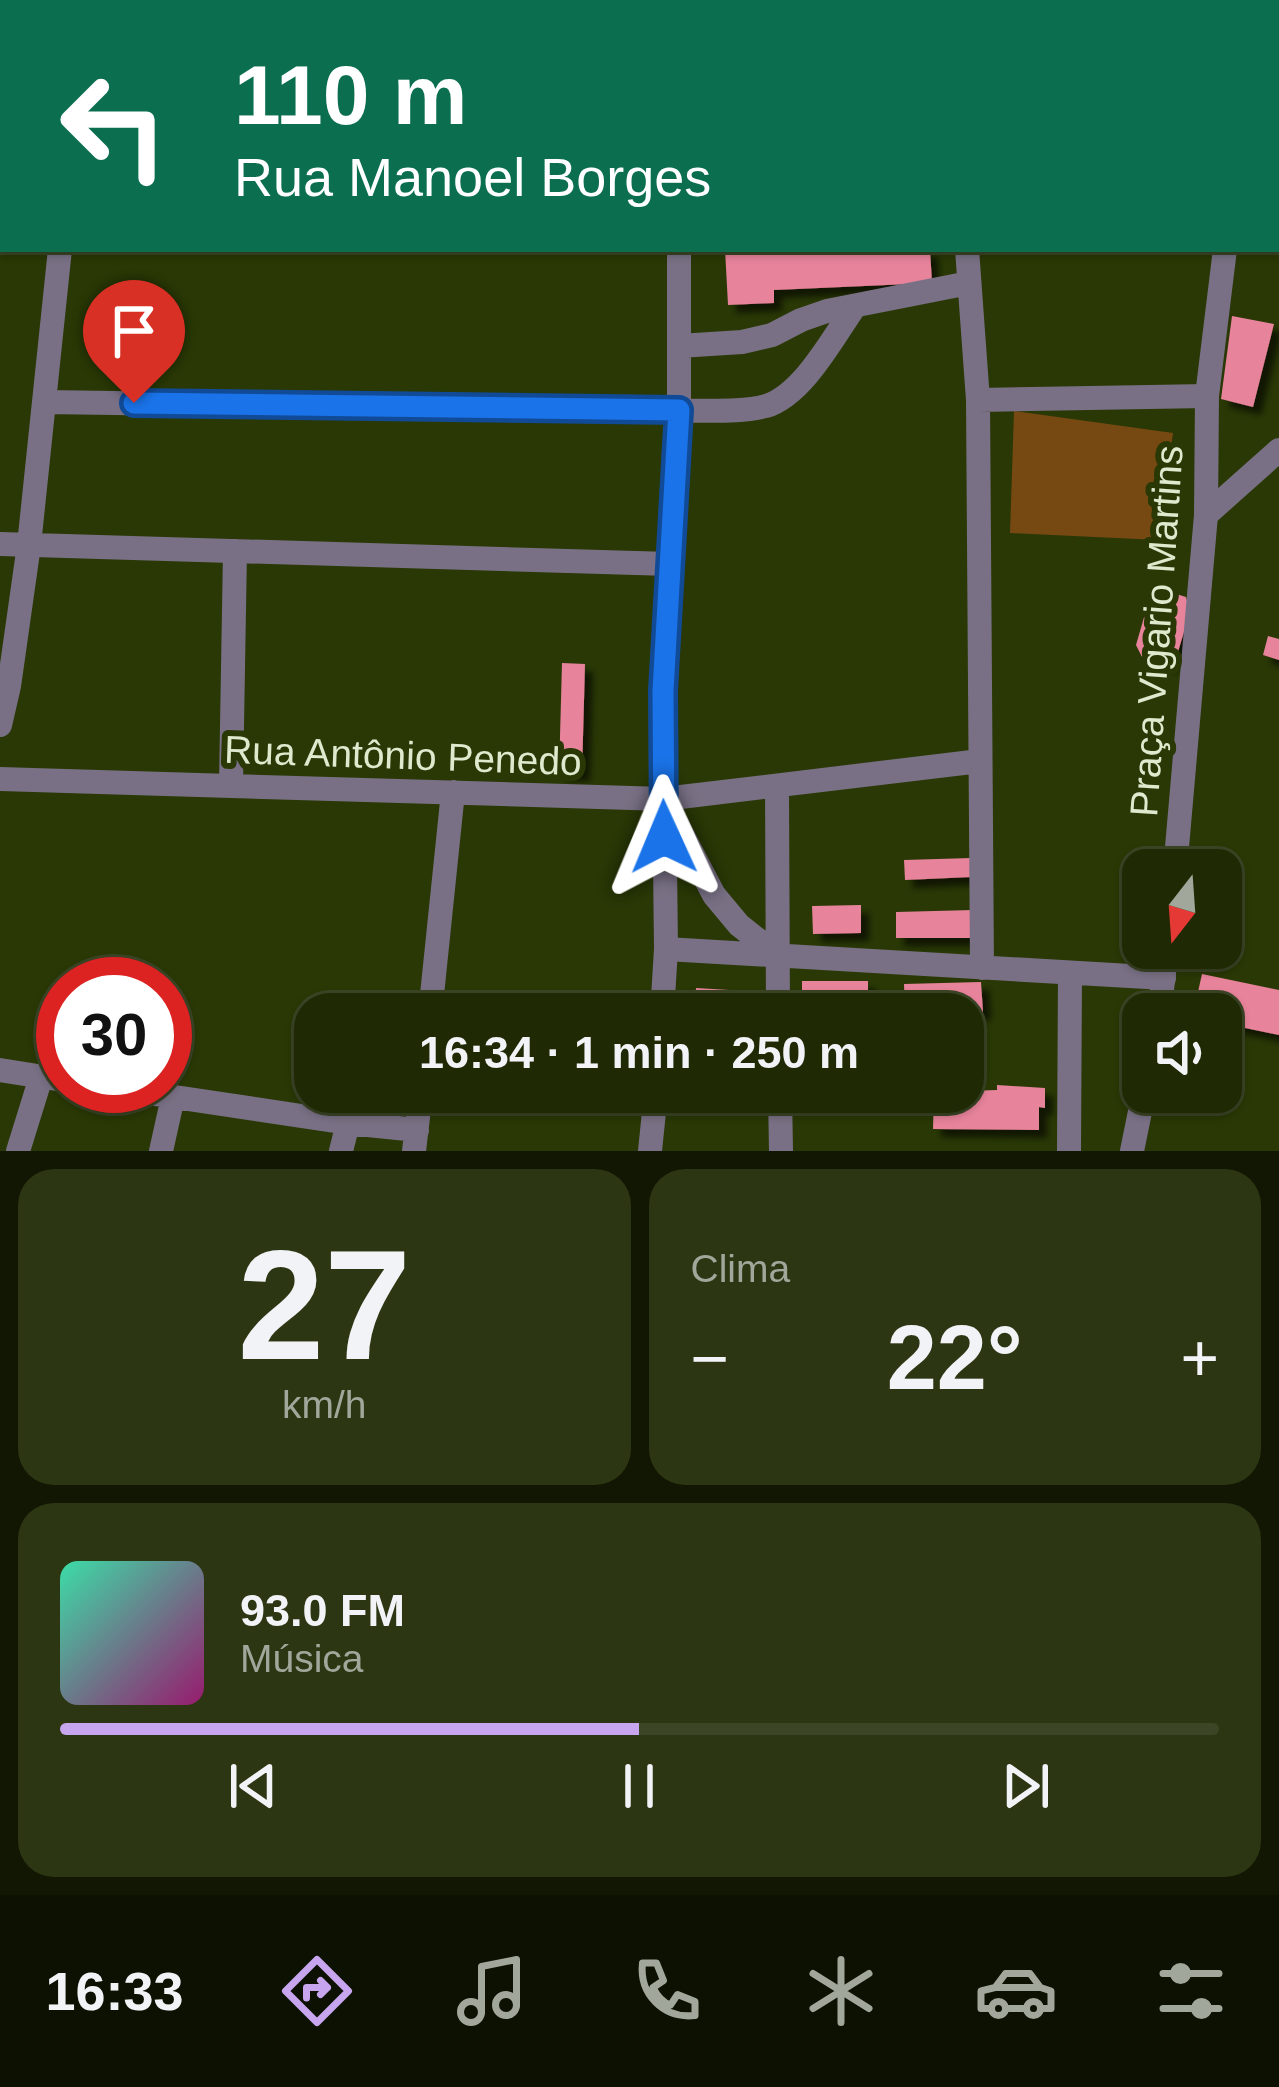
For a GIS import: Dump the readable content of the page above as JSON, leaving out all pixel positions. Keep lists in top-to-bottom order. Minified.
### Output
{"streets":{"street":["Praça Vigario Martins","Rua Antônio Penedo"]},"north":"bottom","page":{"turn":["110 m","Rua Manoel Borges"],"limit":"30","trip":"16:34 · 1 min · 250 m","tile":[["27","km/h"],"Clima"],"heat":["−","22°","+"],"song":["93.0 FM","Música"],"tabs":"16:33"}}
